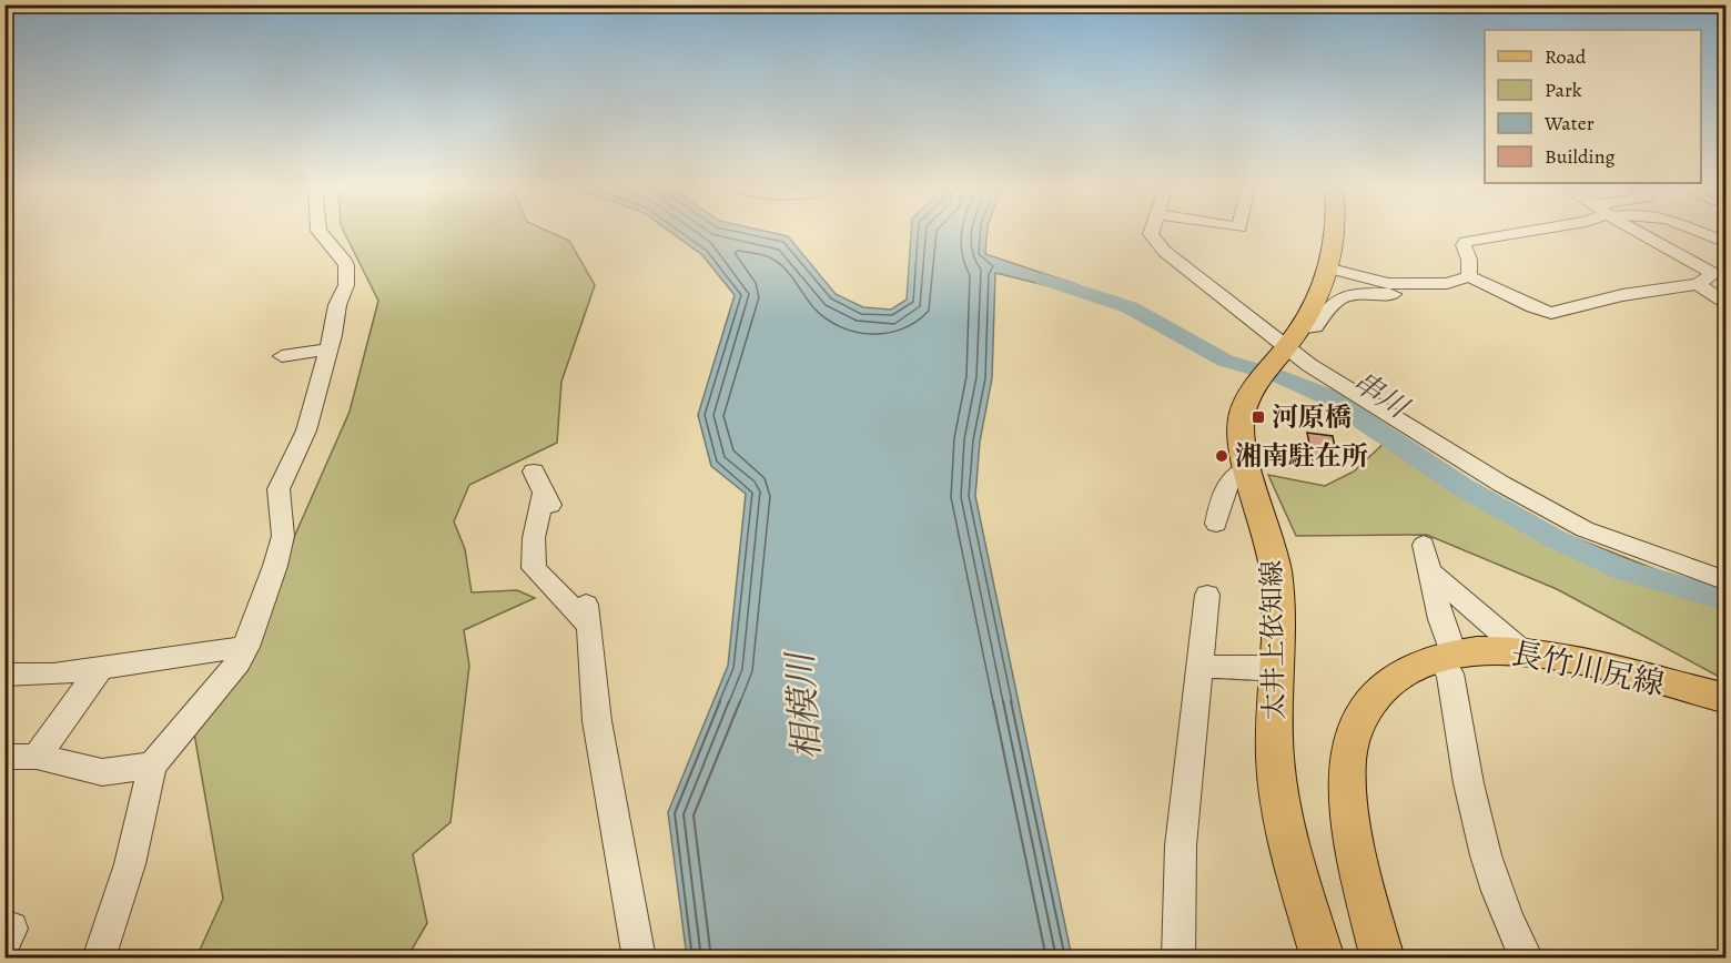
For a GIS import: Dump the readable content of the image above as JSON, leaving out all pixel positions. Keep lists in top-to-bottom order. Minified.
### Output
{"streets":{"main road":["太井上依知線","長竹川尻線"]},"water":["串川","相模川"],"places":{"transit":["河原橋"],"other":["湘南駐在所"]},"legend":["Road","Park","Water","Building"]}
